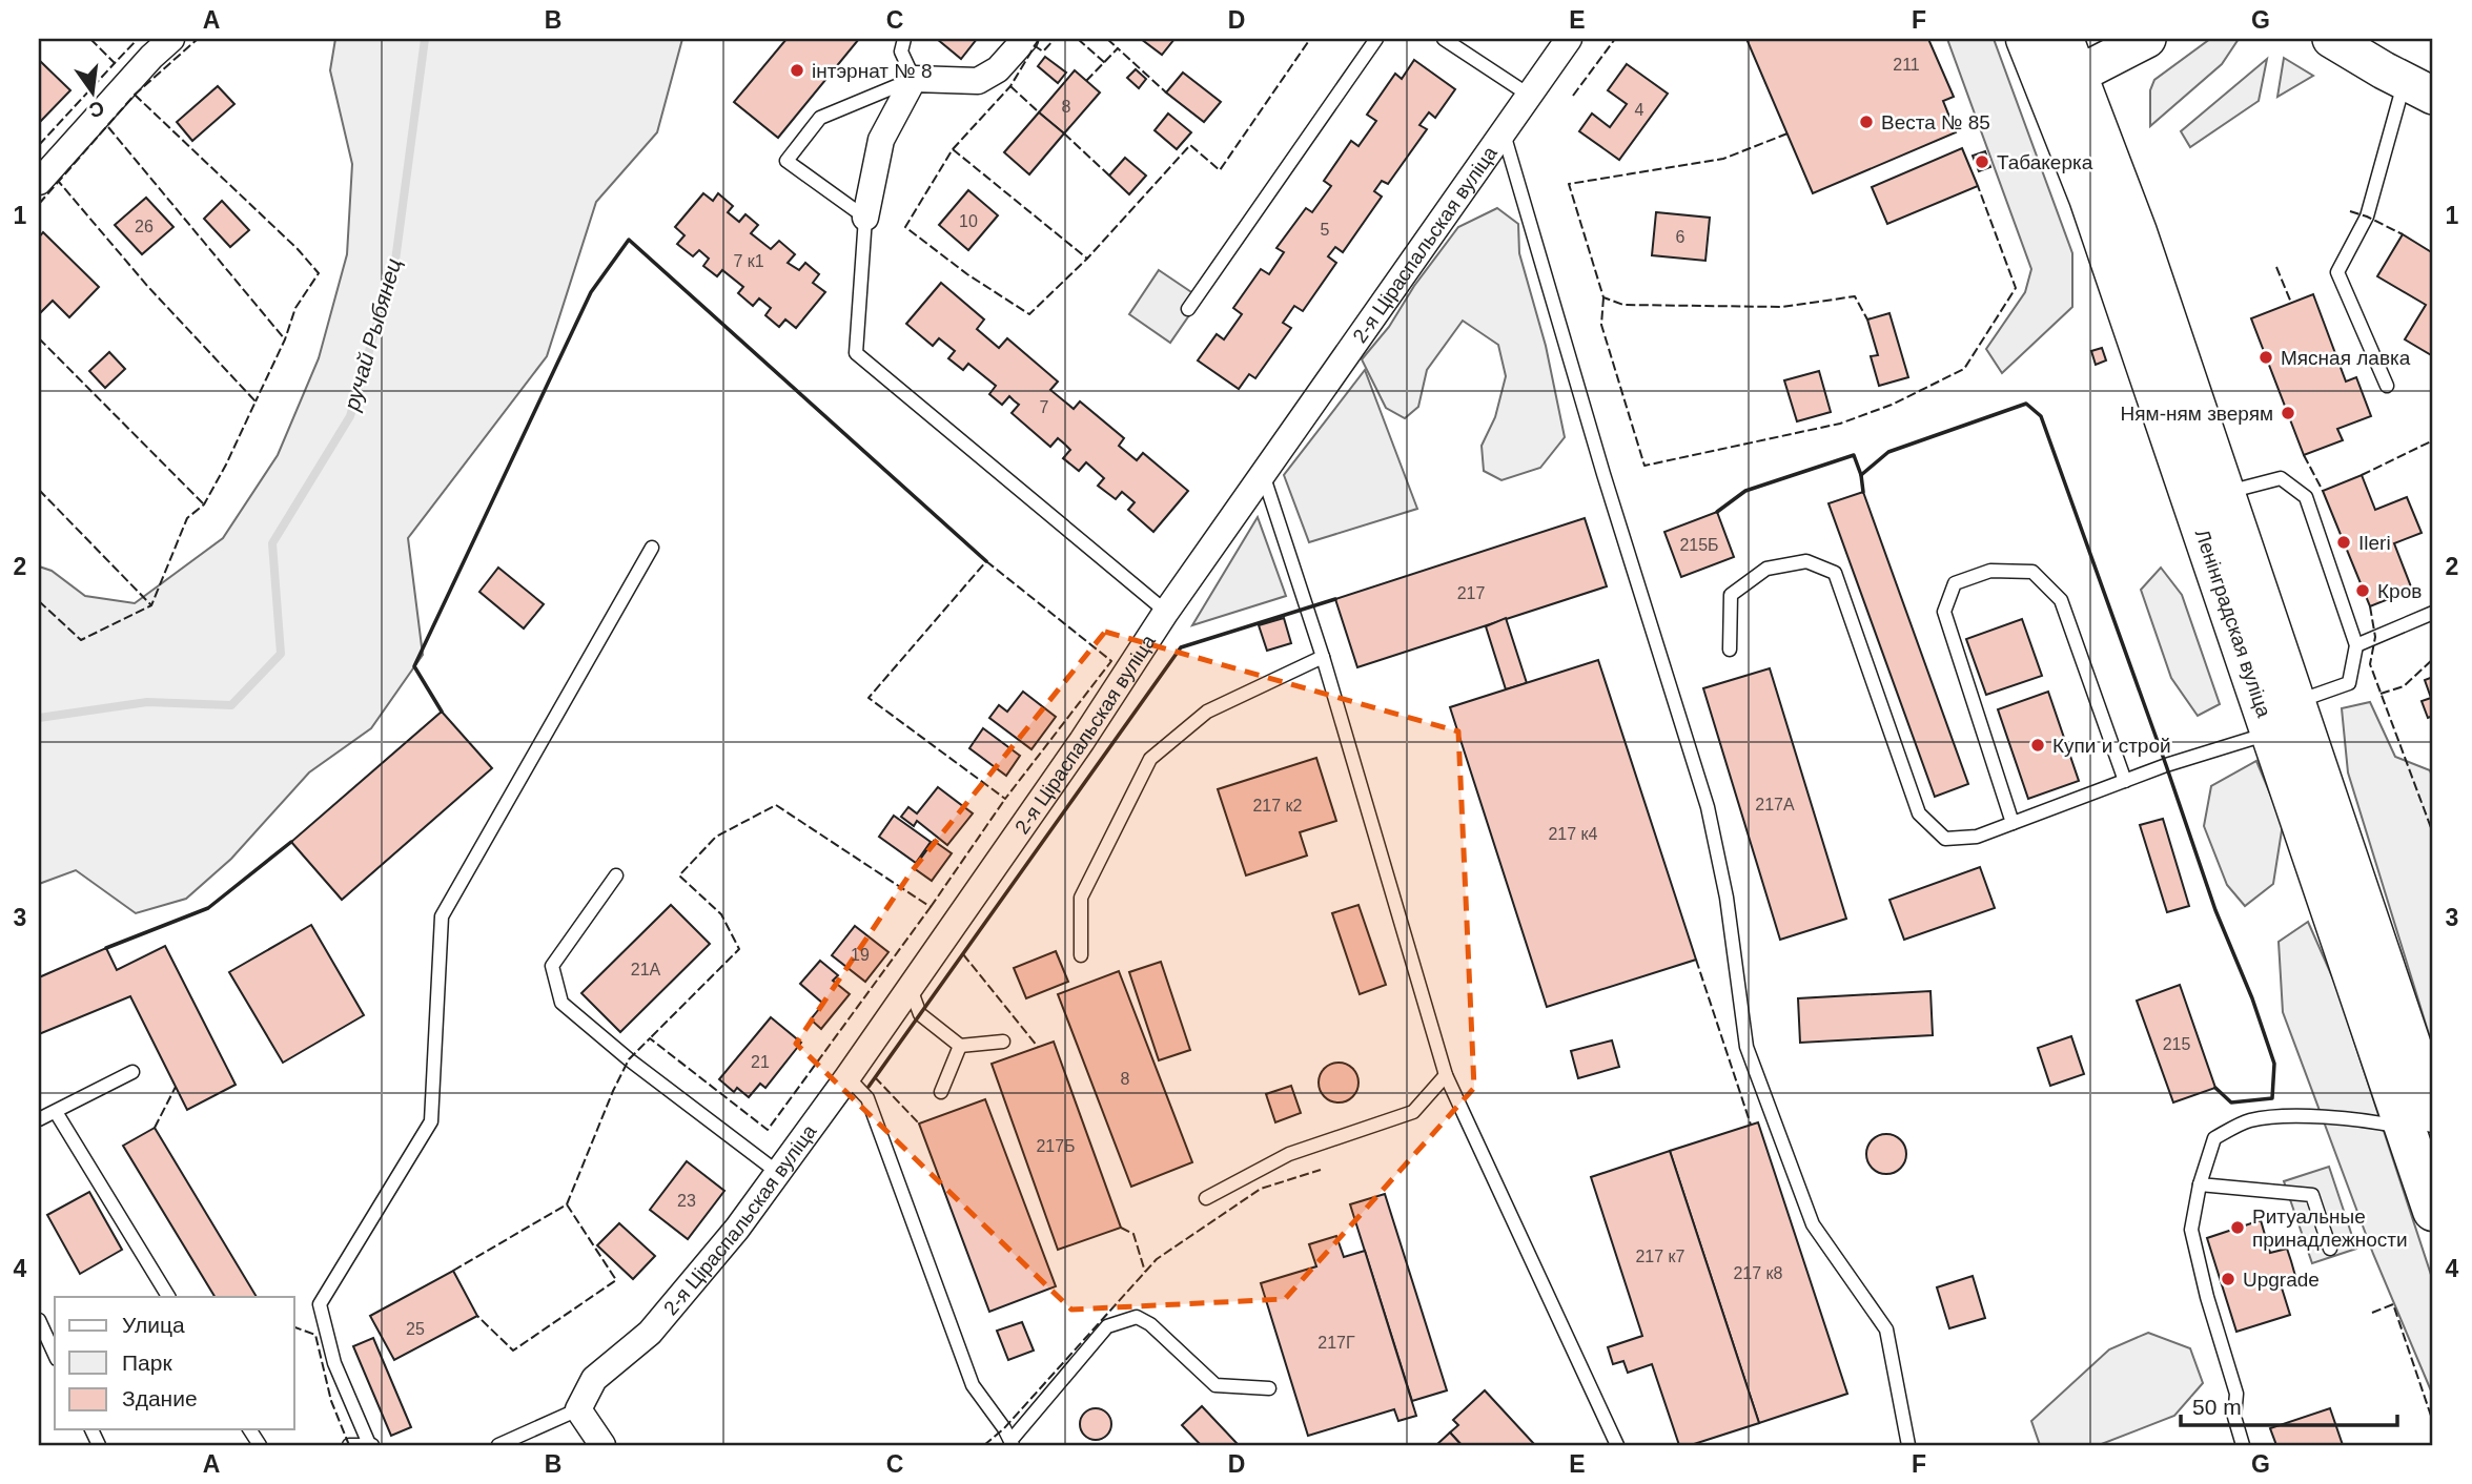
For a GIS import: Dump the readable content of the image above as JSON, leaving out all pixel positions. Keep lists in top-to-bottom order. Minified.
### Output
{"streets":{"main road":["Ленінградская вуліца"],"street":["2-я Ціраспальская вуліца"]},"water":["ручай Рыбянец"],"places":["інтэрнат № 8","Веста № 85","Табакерка","Мясная лавка","Ням-ням зверям","Ileri","Кров","Купи и строй","Ритуальные принадлежности","Upgrade"],"house_numbers":["211","8","4","10","26","5","6","7 к1","7","215Б","217","217А","217 к2","217 к4","19","21А","215","21","8","217Б","23","217 к7","217 к8","25","217Г"],"legend":["Улица","Парк","Здание"],"scale_bar":"50 m","north":"bottom","grid":{"columns":["A","B","C","D","E","F","G"],"rows":["1","2","3","4"]}}
